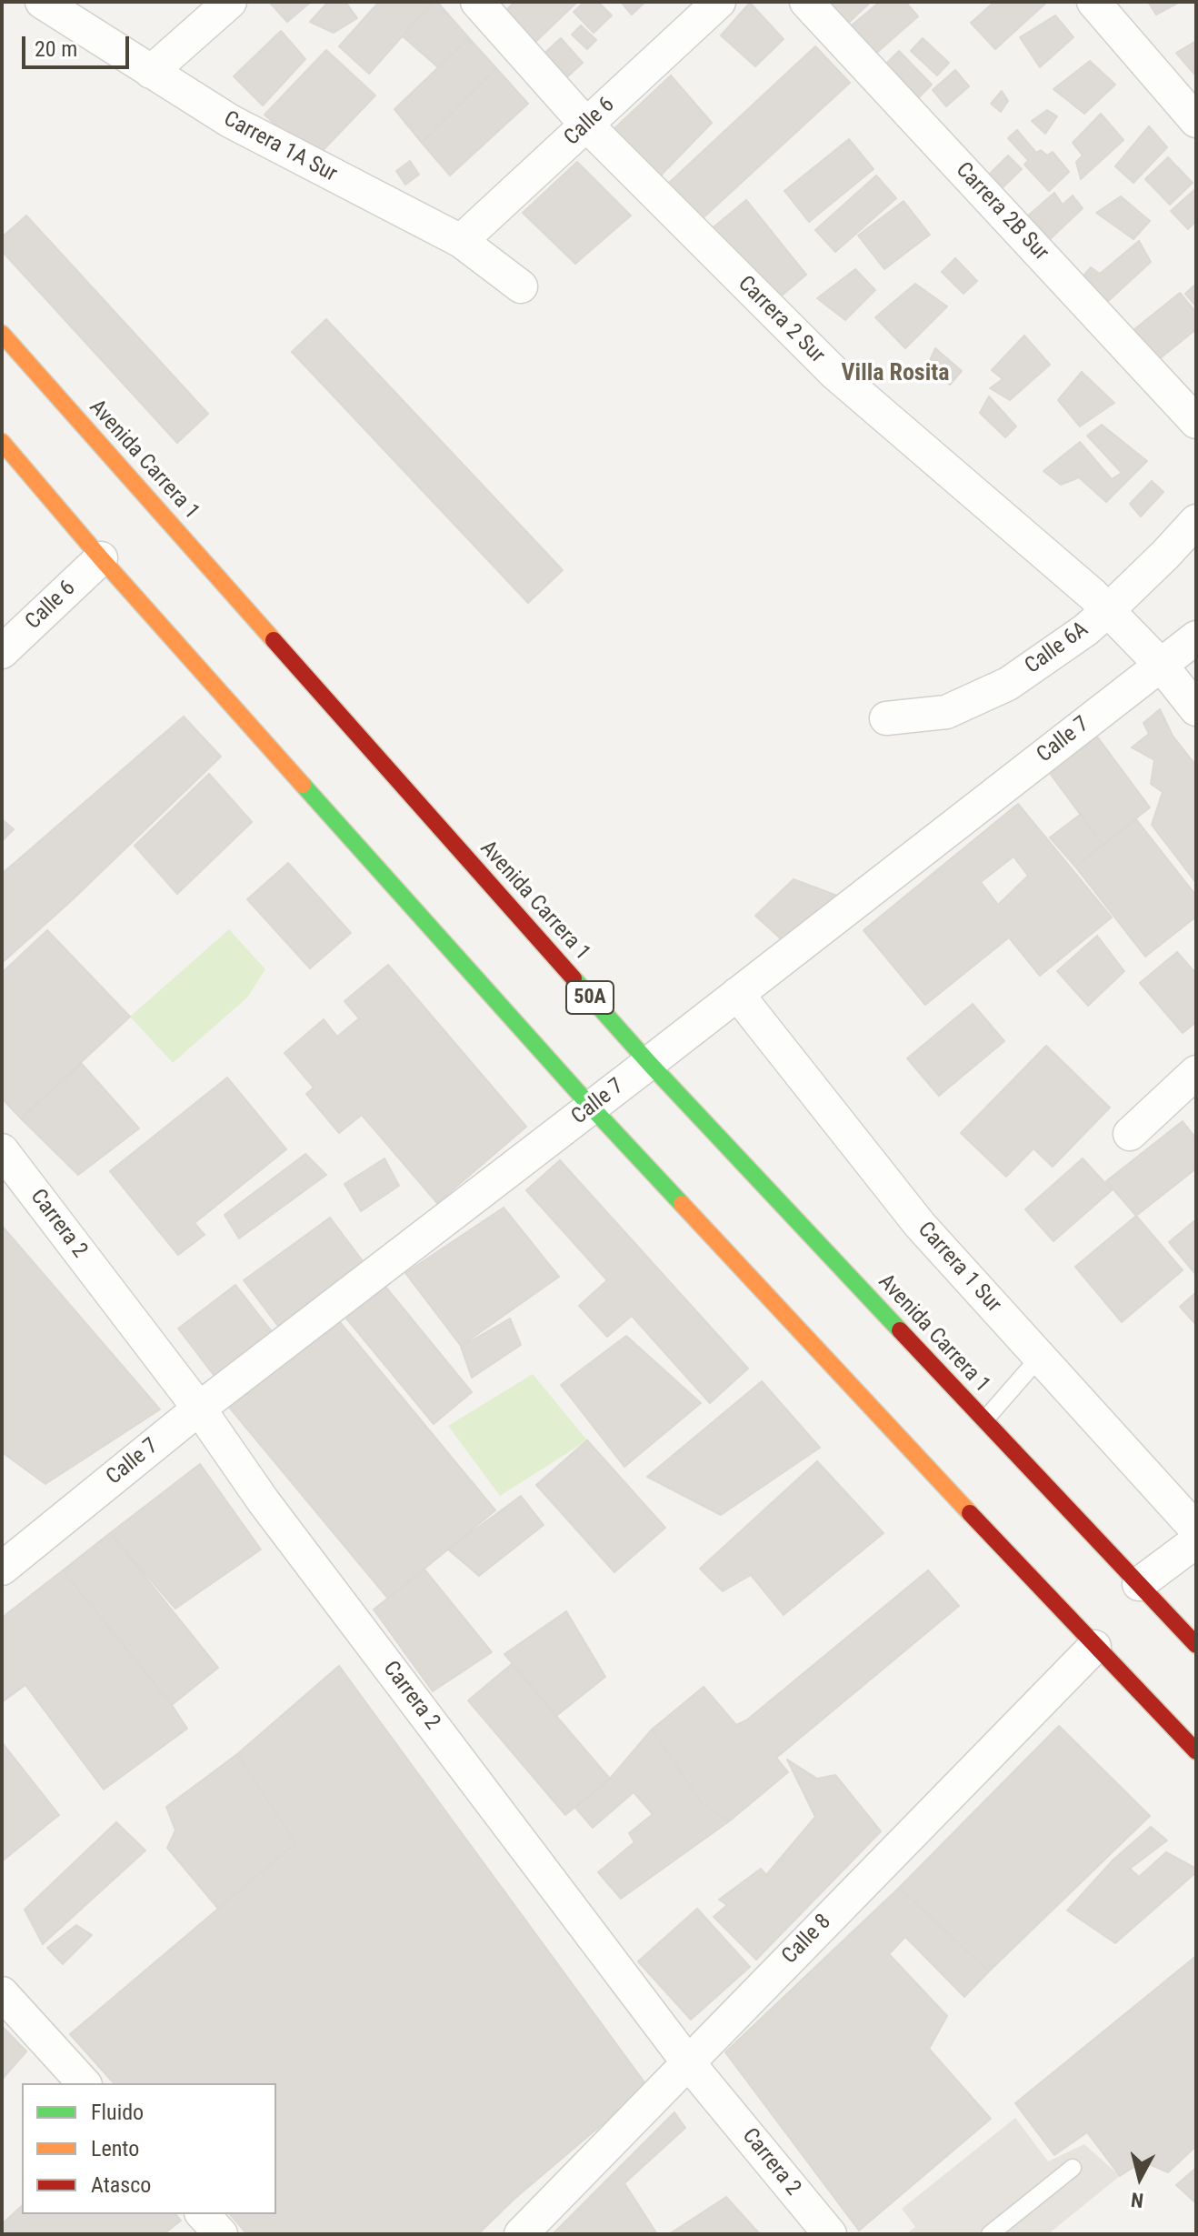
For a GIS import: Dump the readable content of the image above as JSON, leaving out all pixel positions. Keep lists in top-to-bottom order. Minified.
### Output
{"streets":{"main road":["Avenida Carrera 1","50A"],"street":["Calle 6","Carrera 1A Sur","Carrera 2B Sur","Carrera 2 Sur","Calle 6A","Calle 7","Carrera 2","Carrera 1 Sur","Calle 8"]},"crossings":[["Calle 6","Carrera 1A Sur"],["Calle 6","Carrera 2 Sur"],["Carrera 2 Sur","Calle 6A"],["Carrera 2 Sur","Calle 7"],["Avenida Carrera 1","Calle 7"],["Calle 7","Carrera 2"],["Calle 7","Carrera 1 Sur"],["Carrera 2","Calle 8"]],"districts":["Villa Rosita"],"legend":["Fluido","Lento","Atasco"],"scale_bar":"20 m","north":"bottom"}
